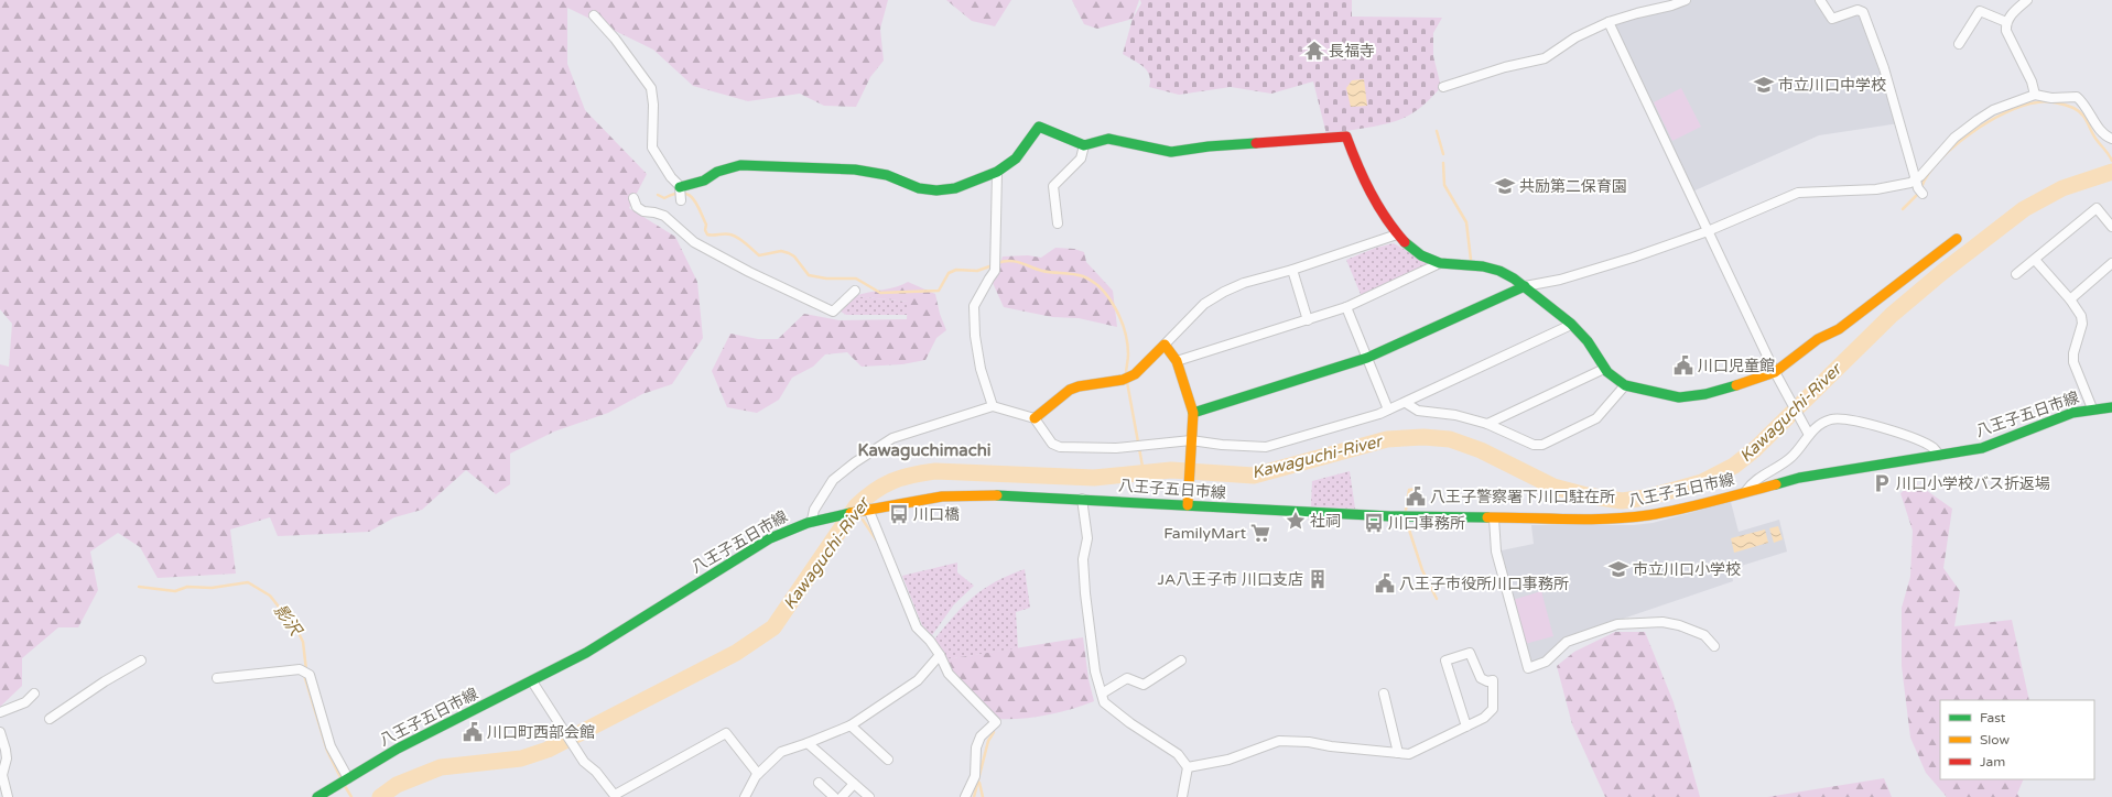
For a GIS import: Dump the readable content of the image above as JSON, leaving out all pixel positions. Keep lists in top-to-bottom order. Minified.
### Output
{"streets":{"street":["八王子五日市線"]},"districts":["Kawaguchimachi"],"water":["Kawaguchi-River","影沢"],"places":{"temple":["長福寺"],"school or university":["市立川口中学校","共励第二保育園","市立川口小学校"],"public building":["川口児童館","八王子警察署下川口駐在所","八王子市役所川口事務所","川口町西部会館"],"parking":["川口小学校バス折返場"],"bus stop":["川口橋","川口事務所"],"place":["社祠"],"supermarket":["FamilyMart"],"building":["JA八王子市 川口支店"]},"legend":["Fast","Slow","Jam"]}
